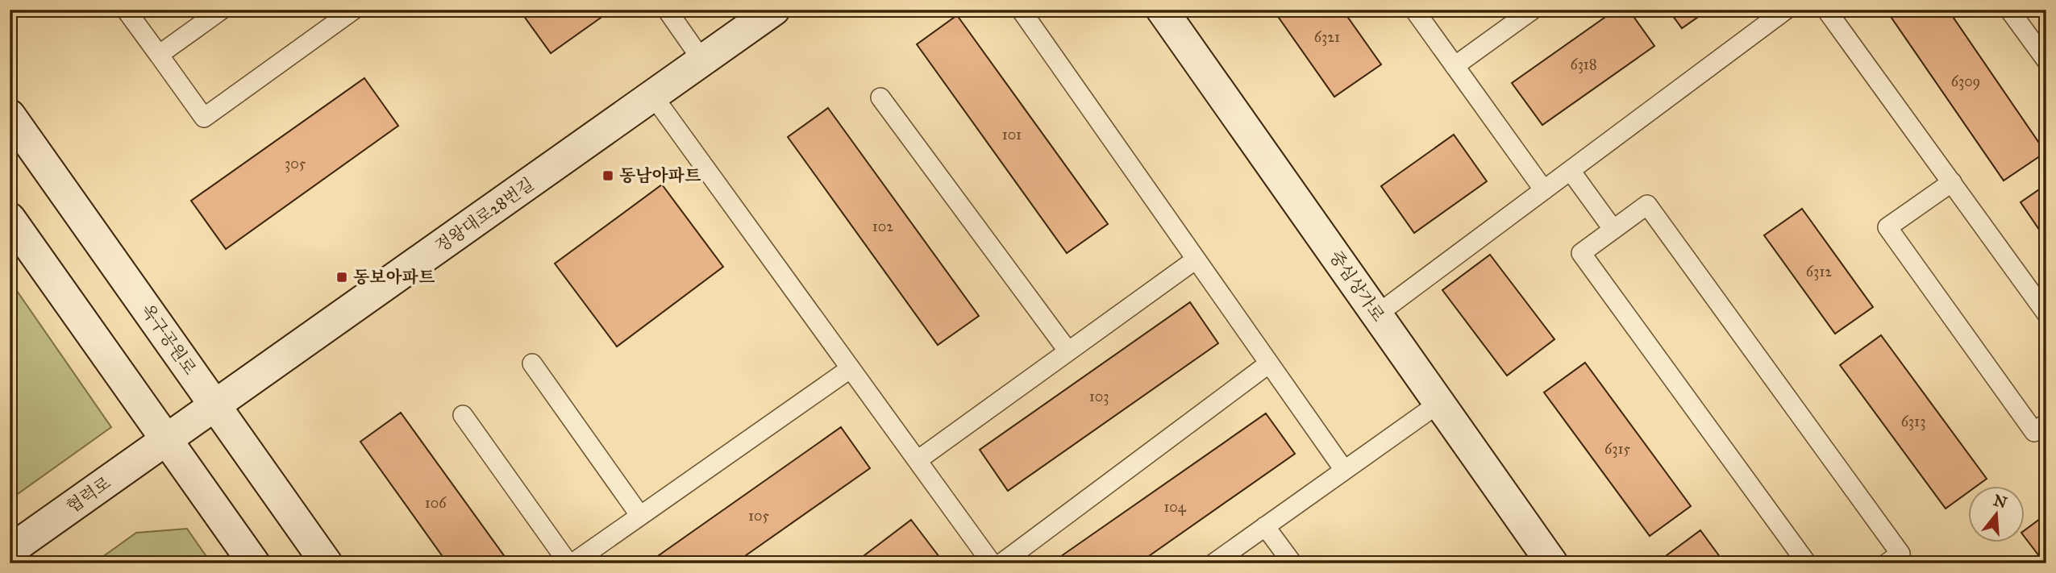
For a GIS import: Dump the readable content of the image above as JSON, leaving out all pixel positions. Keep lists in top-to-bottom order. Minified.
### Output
{"streets":{"street":["정왕대로28번길","중심상가로","옥구공원로","협력로"]},"crossings":[["정왕대로28번길","옥구공원로"],["정왕대로28번길","협력로"]],"places":{"transit":["동남아파트","동보아파트"]},"house_numbers":["6321","6318","6309","101","305","102","6312","103","6313","6315","106","104","105"],"north":"top"}
